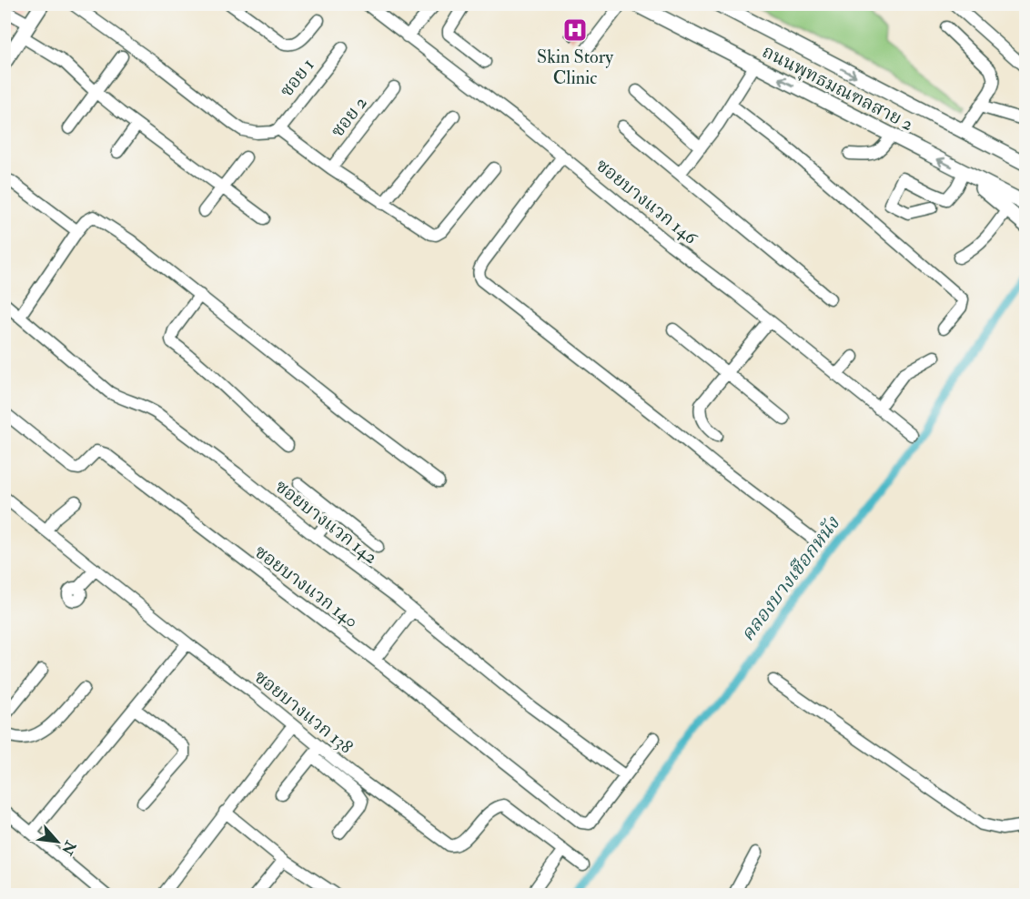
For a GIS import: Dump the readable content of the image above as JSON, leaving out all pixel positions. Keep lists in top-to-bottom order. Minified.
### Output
{"streets":{"main road":["ถนนพุทธมณฑลสาย 2"],"street":["ซอย 1","ซอย 2","ซอยบางแวก 146","ซอยบางแวก 142","ซอยบางแวก 140","ซอยบางแวก 138"]},"crossings":[["ซอยบางแวก 142","ซอยบางแวก 140"]],"water":["คลองบางเชือกหนัง"],"places":{"hospital":["Skin Story Clinic"]},"north":"bottom right"}
